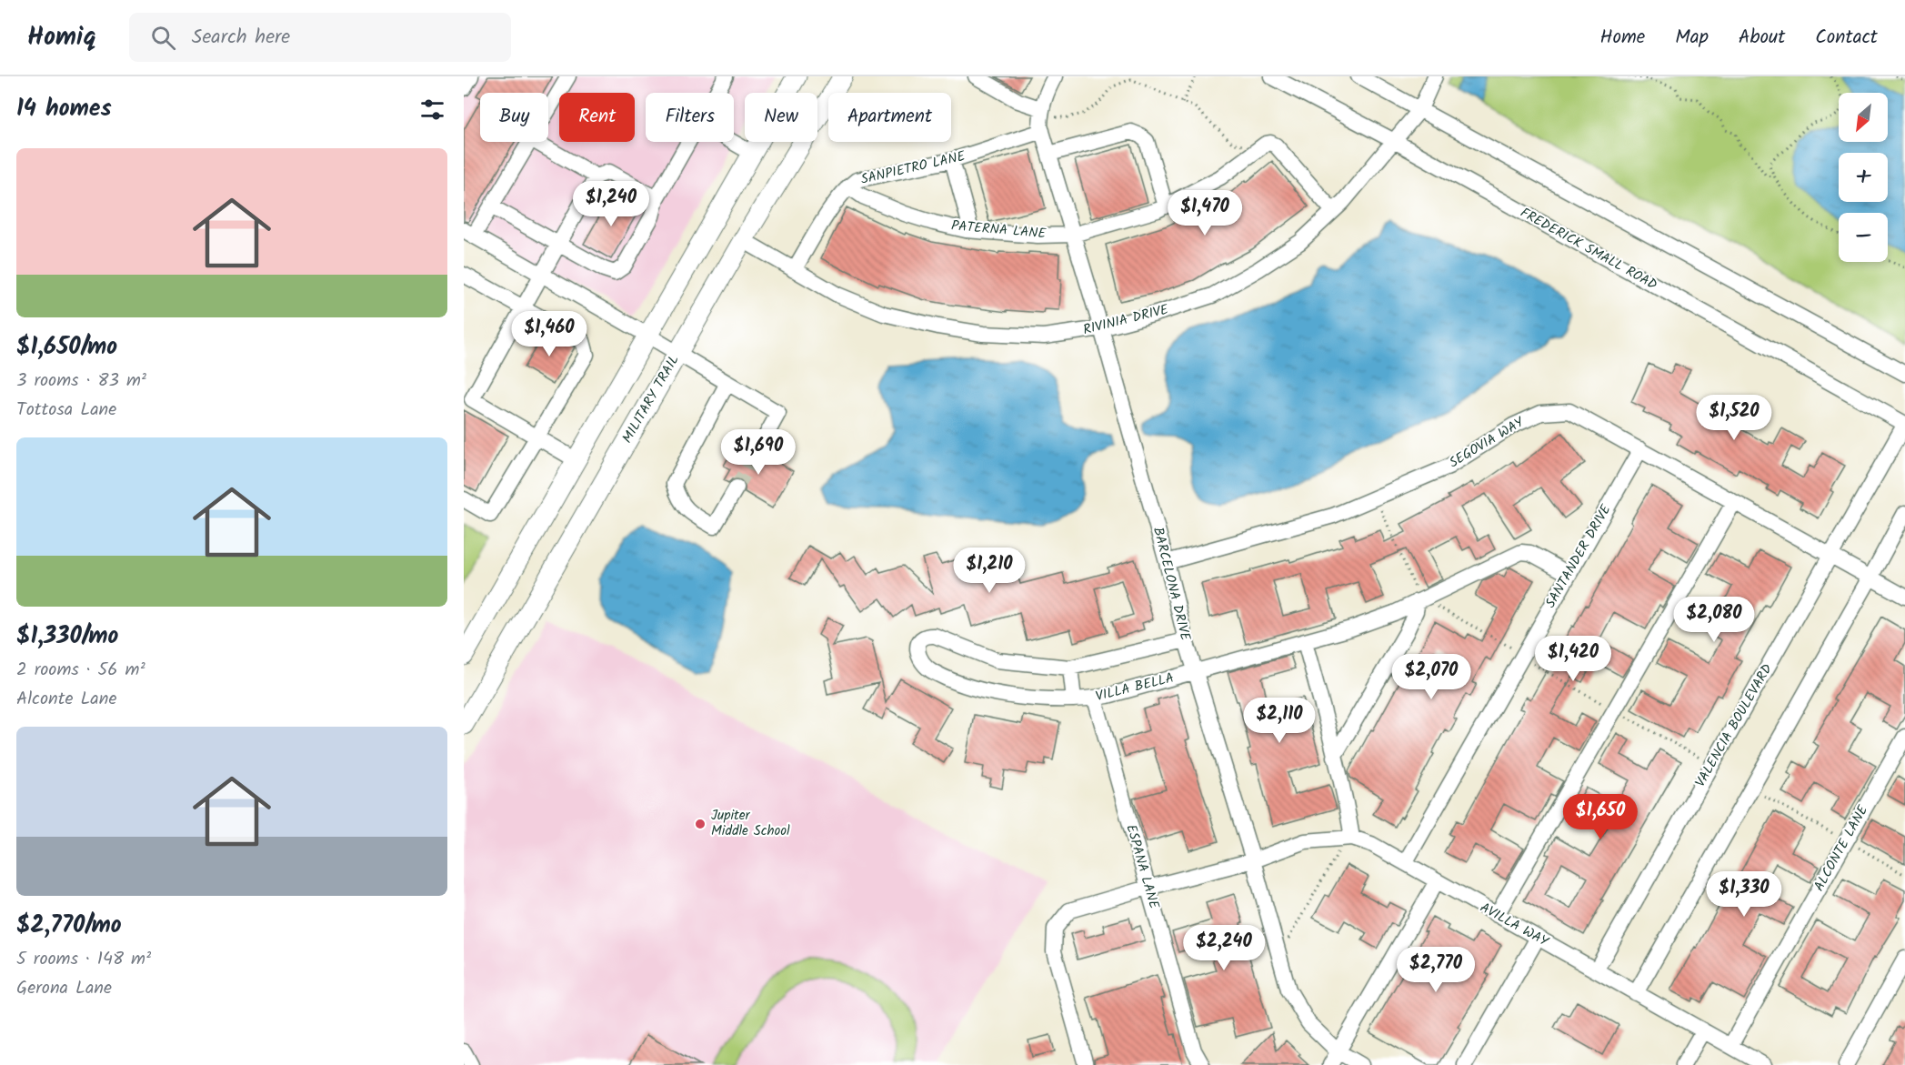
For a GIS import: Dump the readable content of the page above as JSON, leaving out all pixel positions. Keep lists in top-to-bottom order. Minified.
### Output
{"streets":{"main road":["MILITARY TRAIL"],"street":["SANPIETRO LANE","PATERNA LANE","FREDERICK SMALL ROAD","RIVINIA DRIVE","SEGOVIA WAY","SANTANDER DRIVE","BARCELONA DRIVE","VILLA BELLA","VALENCIA BOULEVARD","ALCONTE LANE","ESPANA LANE","AVILLA WAY"]},"crossings":[["SANPIETRO LANE","PATERNA LANE"],["SANPIETRO LANE","RIVINIA DRIVE"],["SANPIETRO LANE","BARCELONA DRIVE"],["PATERNA LANE","BARCELONA DRIVE"],["FREDERICK SMALL ROAD","RIVINIA DRIVE"],["FREDERICK SMALL ROAD","VALENCIA BOULEVARD"],["RIVINIA DRIVE","MILITARY TRAIL"],["RIVINIA DRIVE","BARCELONA DRIVE"],["SEGOVIA WAY","SANTANDER DRIVE"],["SEGOVIA WAY","BARCELONA DRIVE"],["SEGOVIA WAY","VALENCIA BOULEVARD"],["SANTANDER DRIVE","VILLA BELLA"],["SANTANDER DRIVE","AVILLA WAY"],["BARCELONA DRIVE","VILLA BELLA"],["BARCELONA DRIVE","AVILLA WAY"],["VILLA BELLA","ESPANA LANE"],["VALENCIA BOULEVARD","AVILLA WAY"],["ALCONTE LANE","AVILLA WAY"],["ESPANA LANE","AVILLA WAY"]],"places":["Jupiter Middle School"],"north":"bottom left","page":{"header":"Homiq","search":"Search here","nav":["Home","Map","About","Contact"],"heading":"14 homes","map_buttons":["+","−"],"chip":["Buy","Rent","Filters","New","Apartment"],"list":[{"name":"$1,650/mo","note":"3 rooms · 83 m² · Tottosa Lane"},{"name":"$1,330/mo","note":"2 rooms · 56 m² · Alconte Lane"},{"name":"$2,770/mo","note":"5 rooms · 148 m² · Gerona Lane"}],"price":["$1,240","$1,470","$1,460","$1,520","$1,690","$1,210","$2,080","$1,420","$2,070","$2,110","$1,650","$1,330","$2,240","$2,770"]}}
